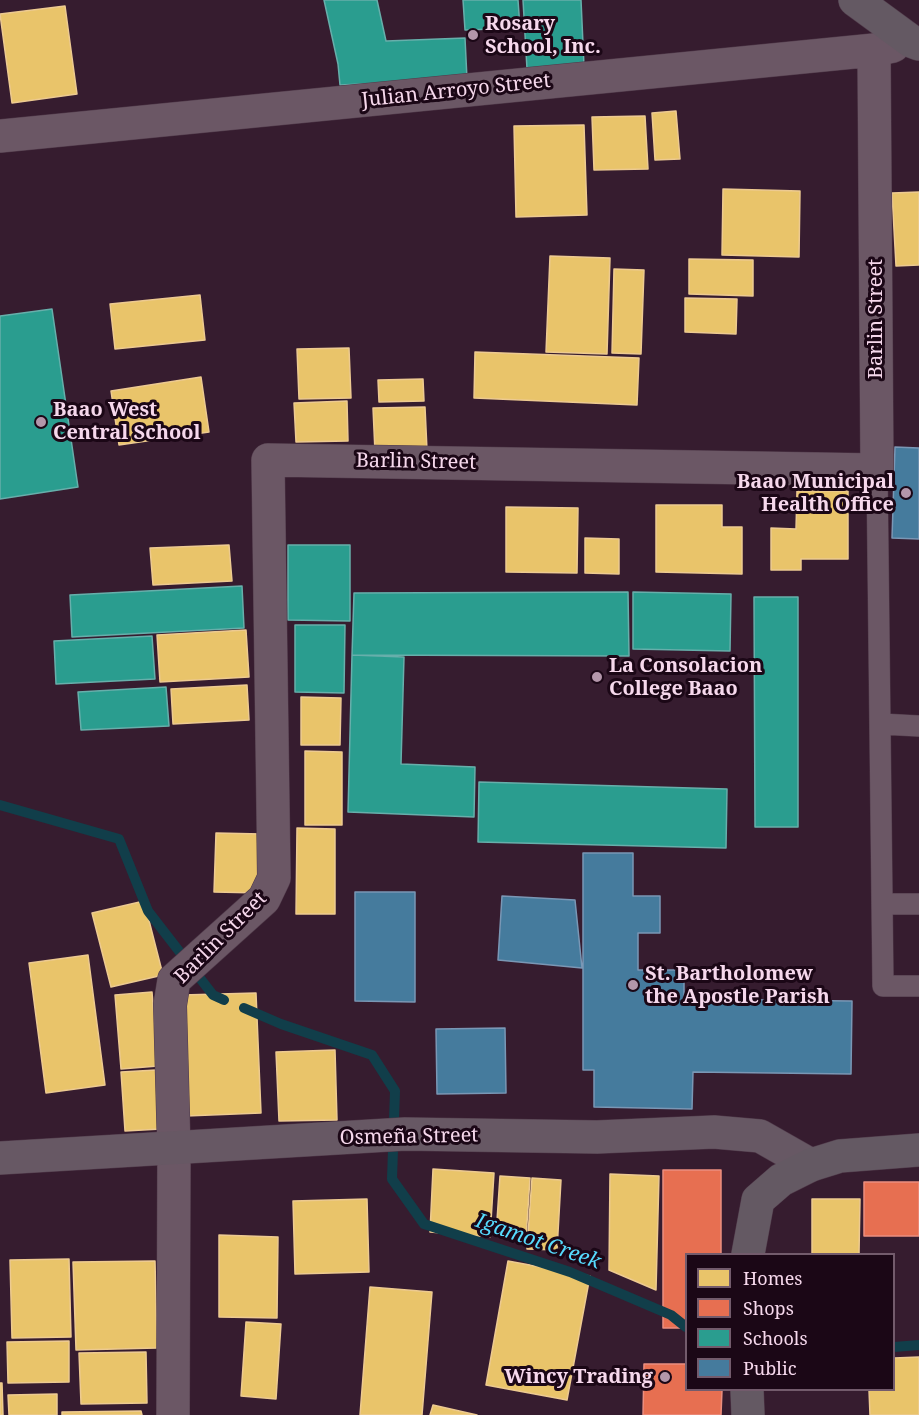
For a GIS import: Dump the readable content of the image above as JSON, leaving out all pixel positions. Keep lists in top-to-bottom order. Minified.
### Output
{"streets":{"street":["Julian Arroyo Street","Barlin Street","Osmeña Street"]},"crossings":[["Julian Arroyo Street","Barlin Street"],["Barlin Street","Osmeña Street"]],"water":["Igamot Creek"],"places":["Rosary School, Inc.","Baao West Central School","Baao Municipal Health Office","La Consolacion College Baao","St. Bartholomew the Apostle Parish","Wincy Trading"],"legend":["Homes","Shops","Schools","Public"]}
